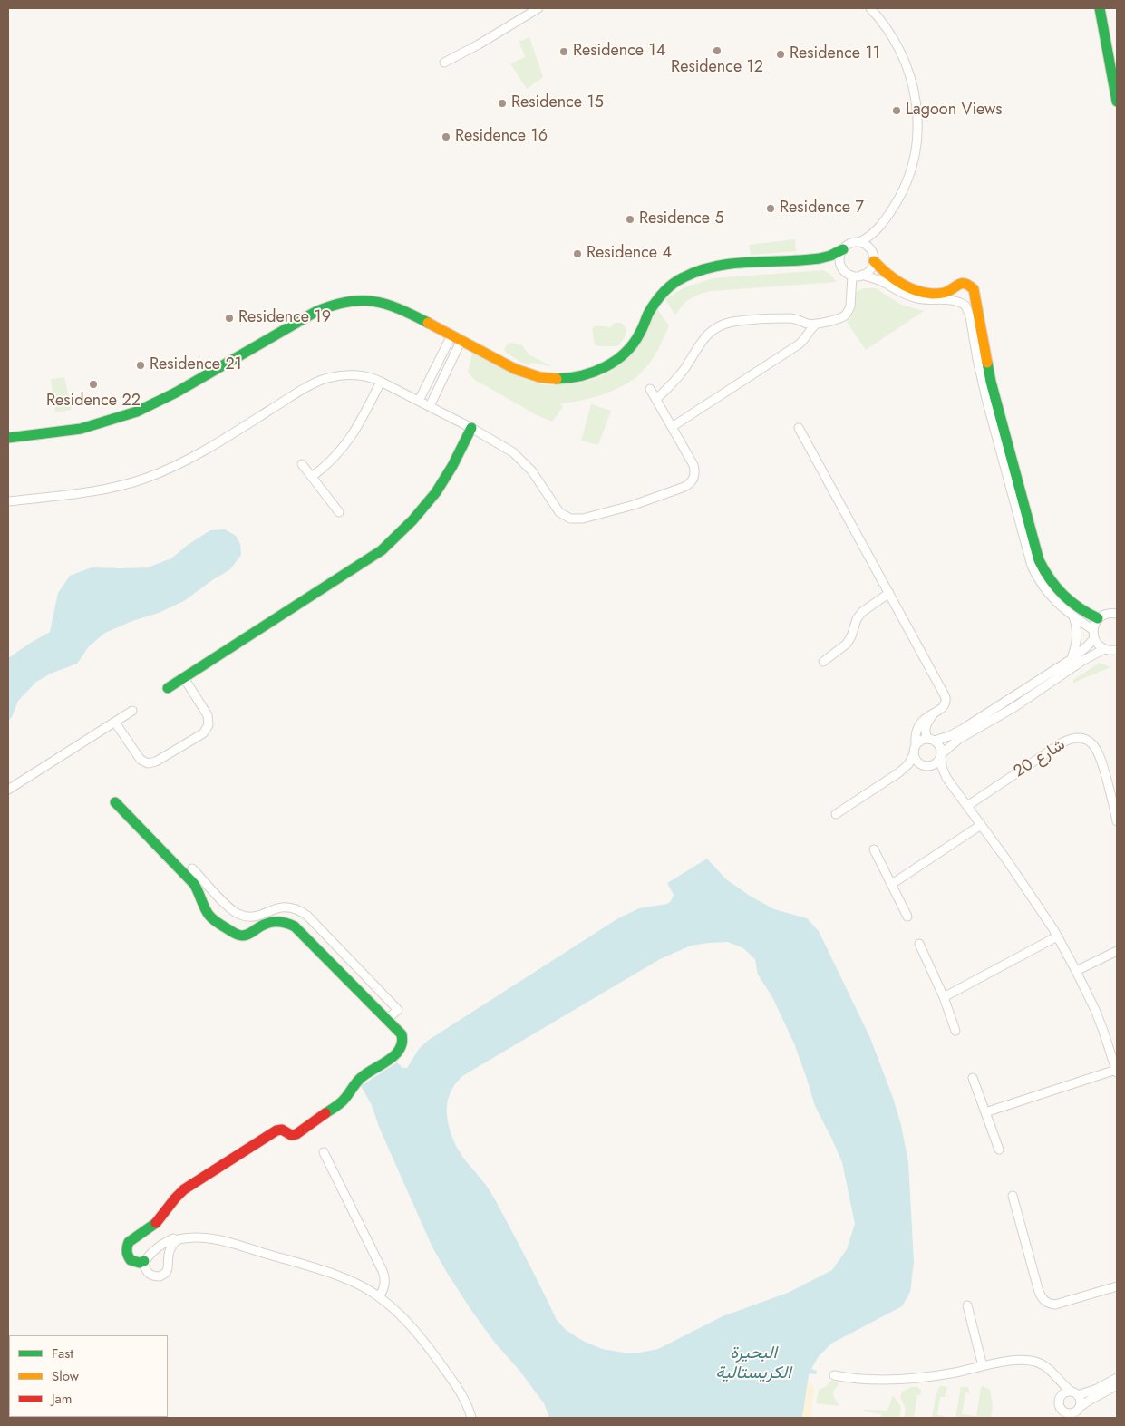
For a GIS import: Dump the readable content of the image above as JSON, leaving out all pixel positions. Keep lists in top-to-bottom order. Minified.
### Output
{"streets":{"street":["شارع 20"]},"water":["البحيرة الكريستالية"],"places":["Residence 12","Residence 14","Residence 11","Residence 15","Lagoon Views","Residence 16","Residence 7","Residence 5","Residence 4","Residence 19","Residence 21","Residence 22"],"legend":["Fast","Slow","Jam"]}
